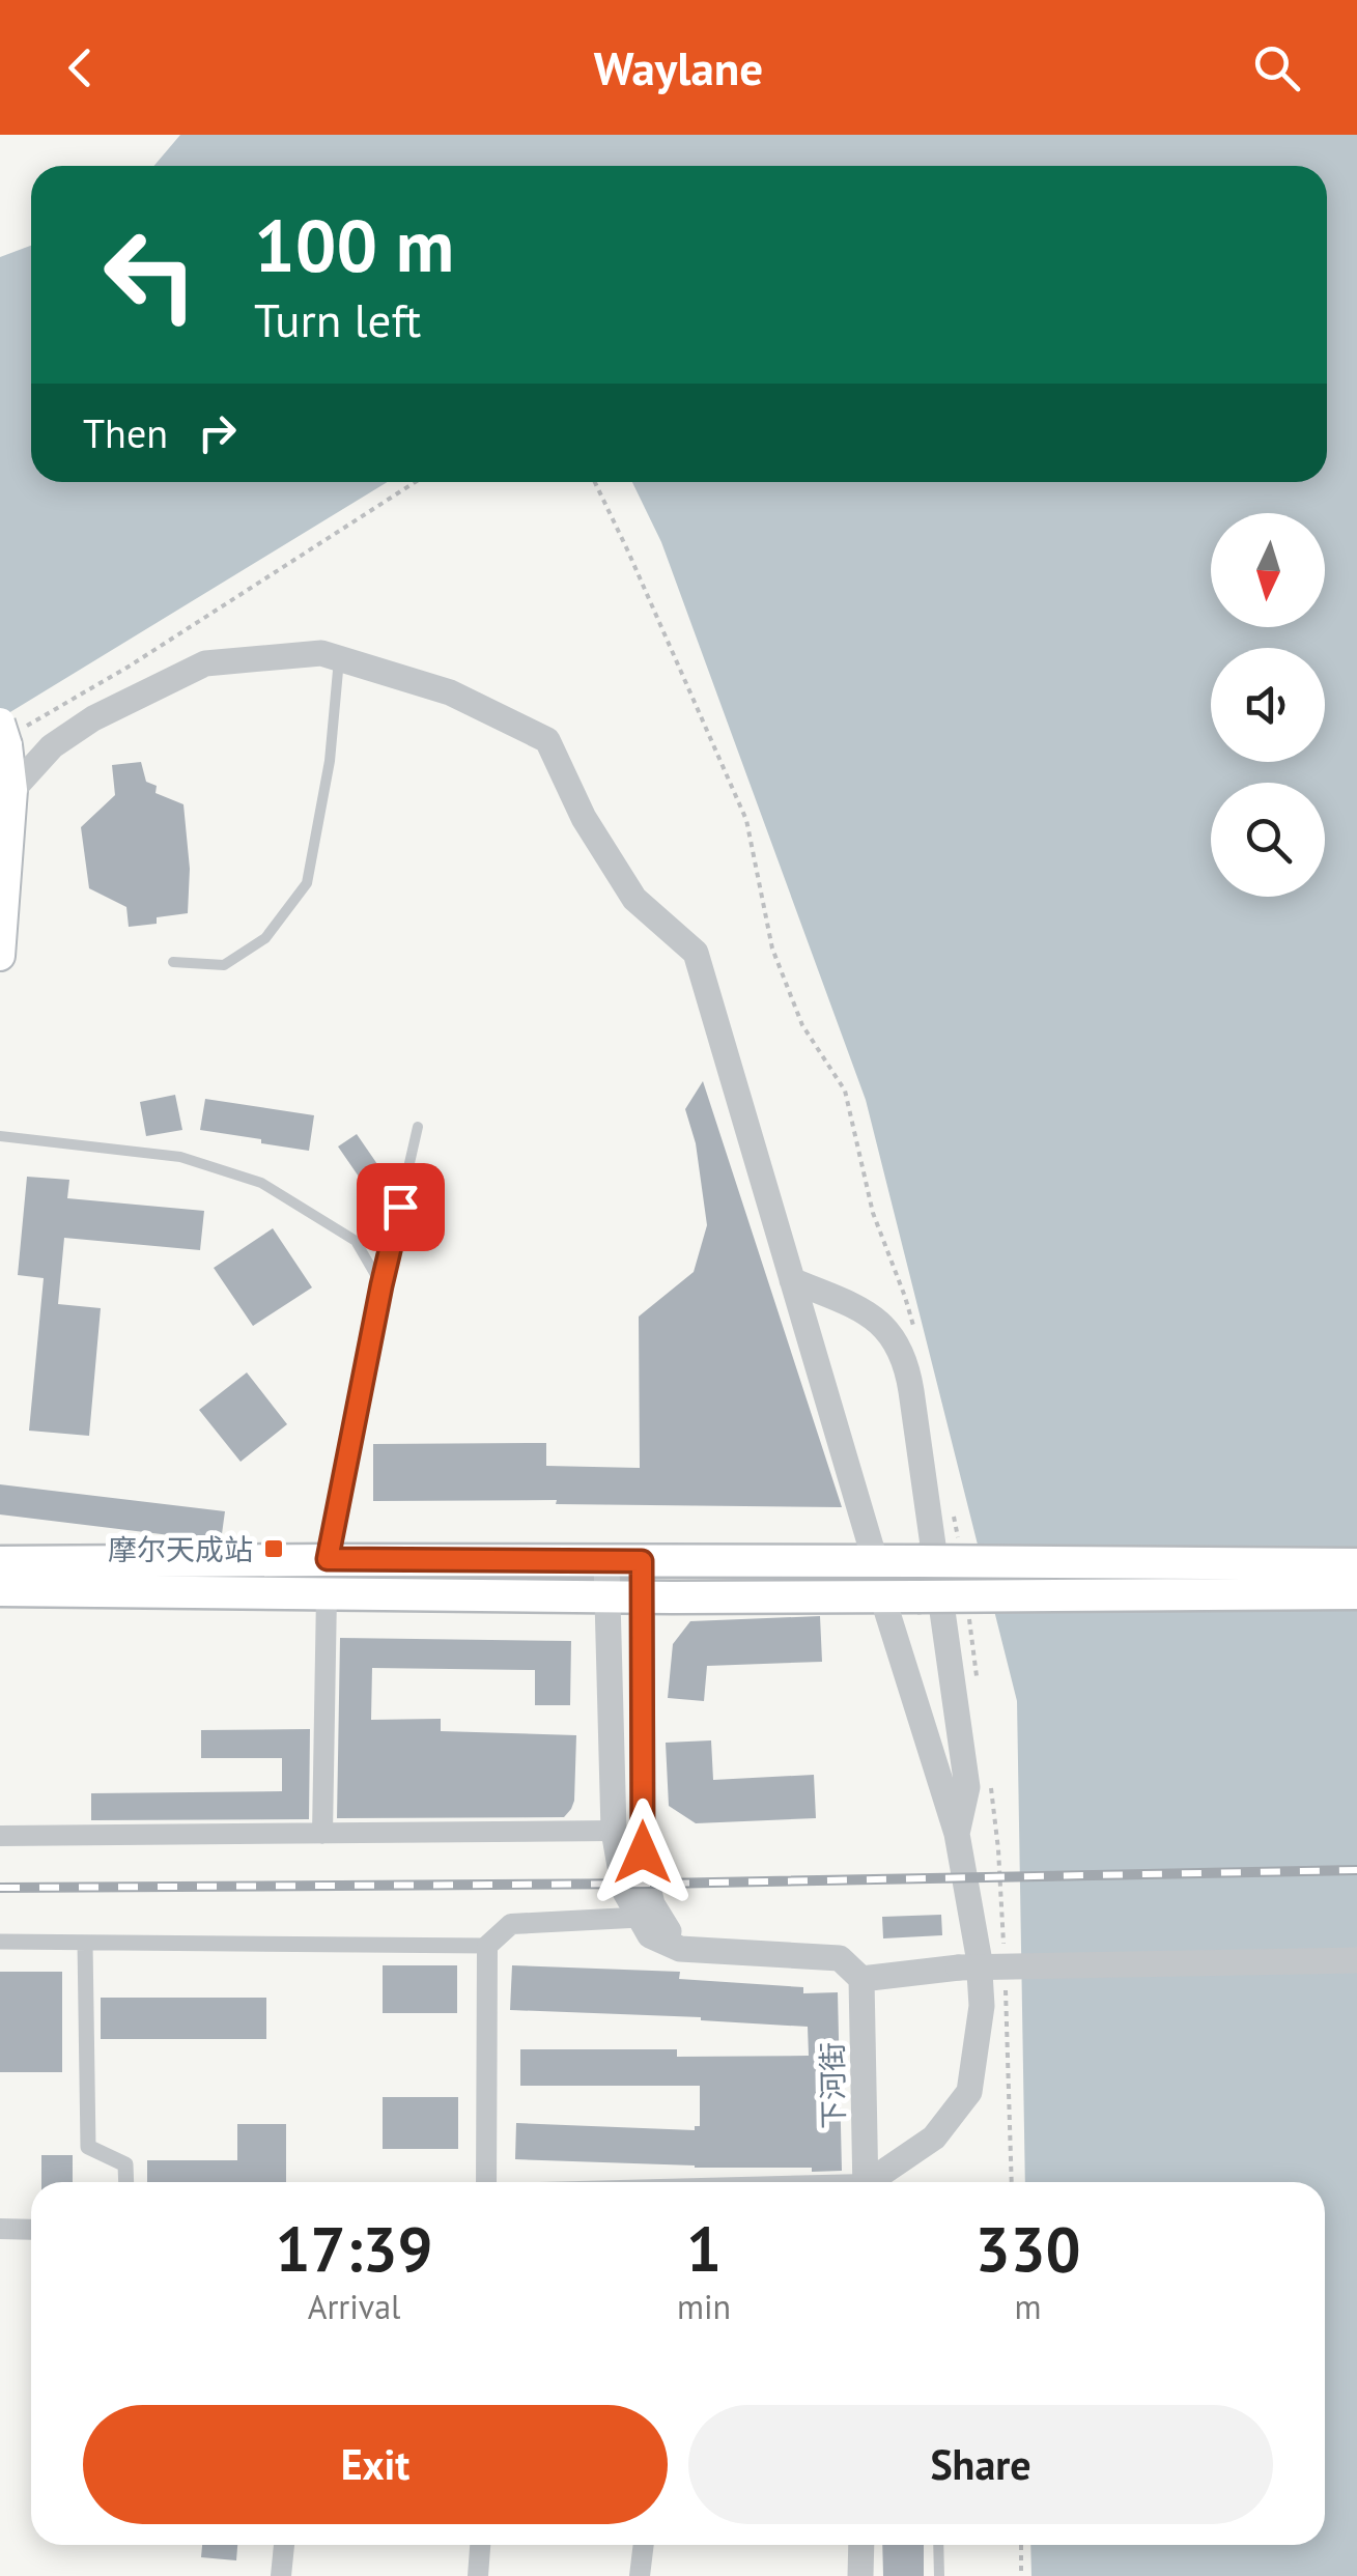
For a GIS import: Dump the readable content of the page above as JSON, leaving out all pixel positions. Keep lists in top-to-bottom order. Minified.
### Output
{"streets":{"street":["下河街"]},"places":{"transit":["摩尔天成站"]},"north":"bottom","page":{"header":"Waylane","turn":["100 m","Turn left"],"then":"Then","eta":["17:39","Arrival","1","min","330","m"],"buttons":["Exit","Share"]}}
